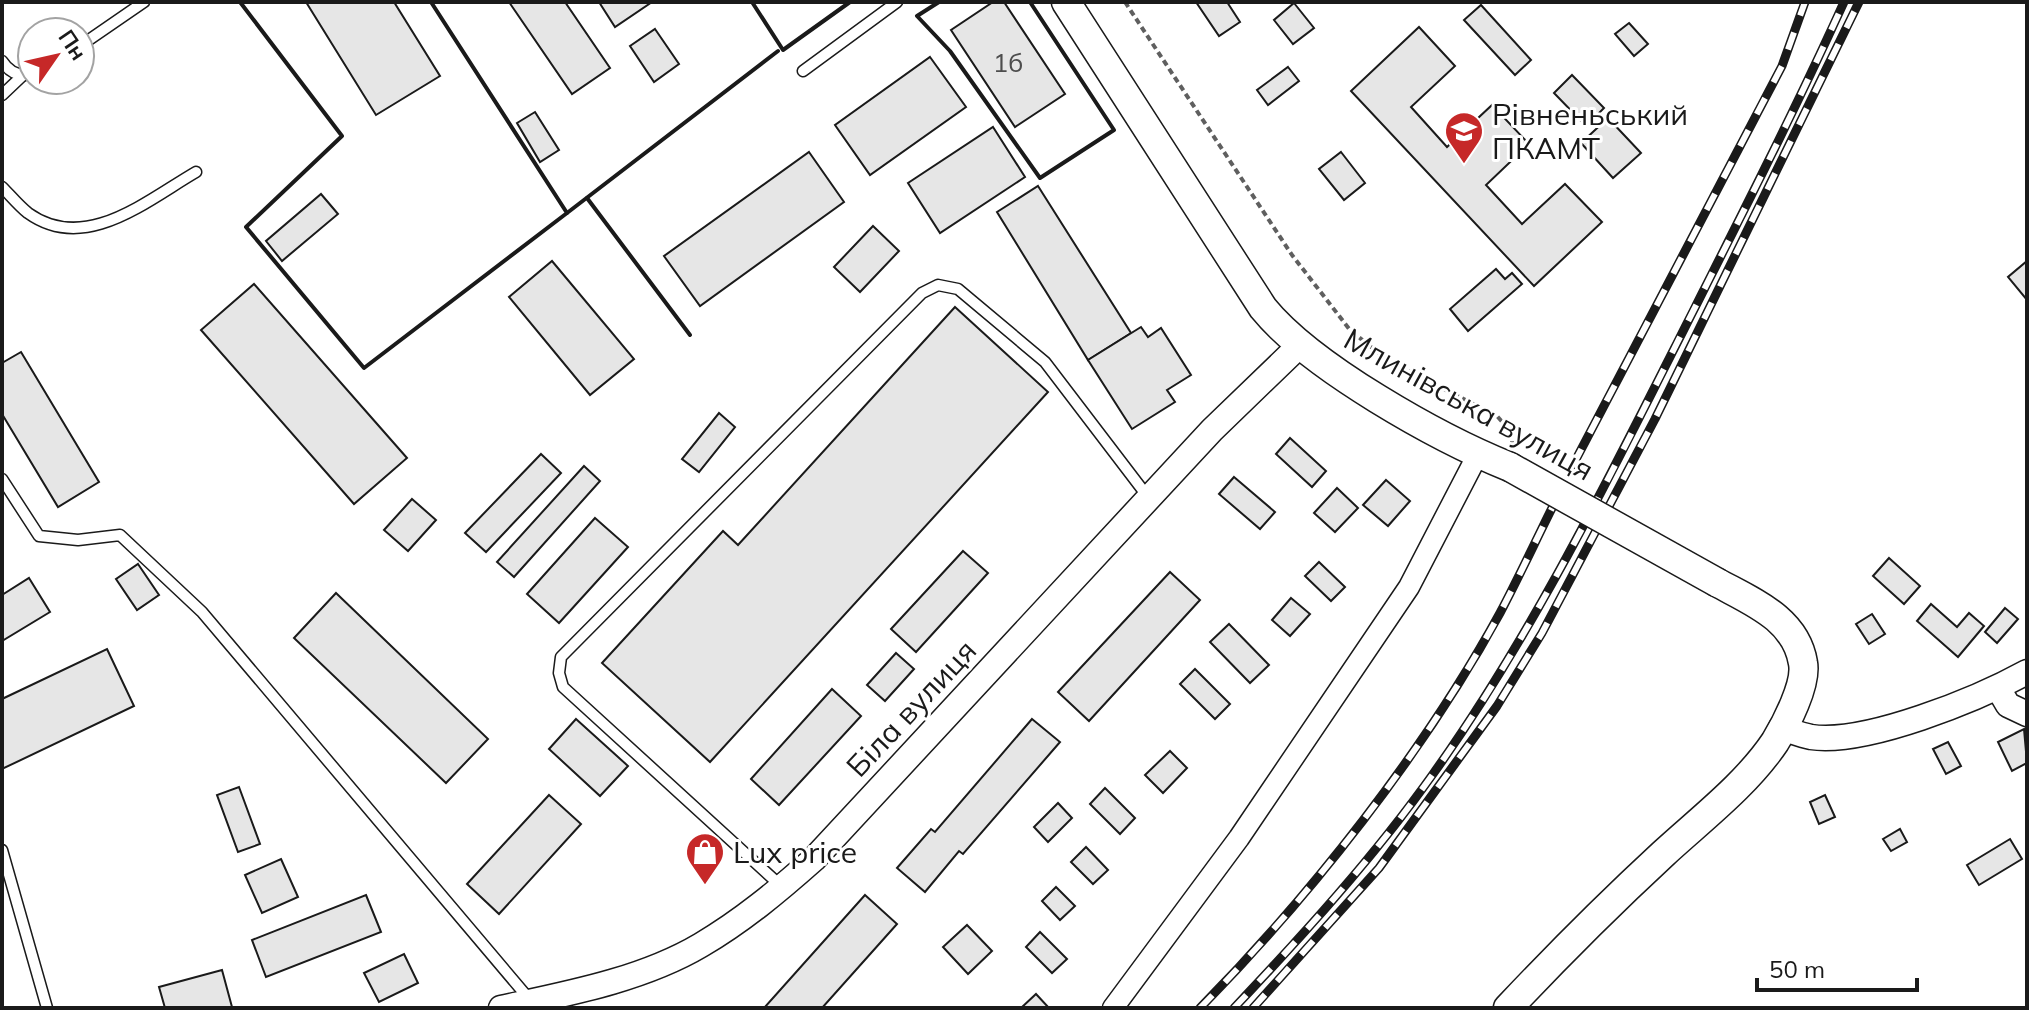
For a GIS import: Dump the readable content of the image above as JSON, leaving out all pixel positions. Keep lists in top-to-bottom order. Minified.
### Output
{"streets":{"main road":["Млинівська вулиця"],"street":["Біла вулиця"]},"crossings":[["Млинівська вулиця","Біла вулиця"]],"places":{"school or university":["Рівненьський ПКАМТ"],"shop":["Lux price"]},"house_numbers":["1б"],"scale_bar":"50 m","north":"top right"}
